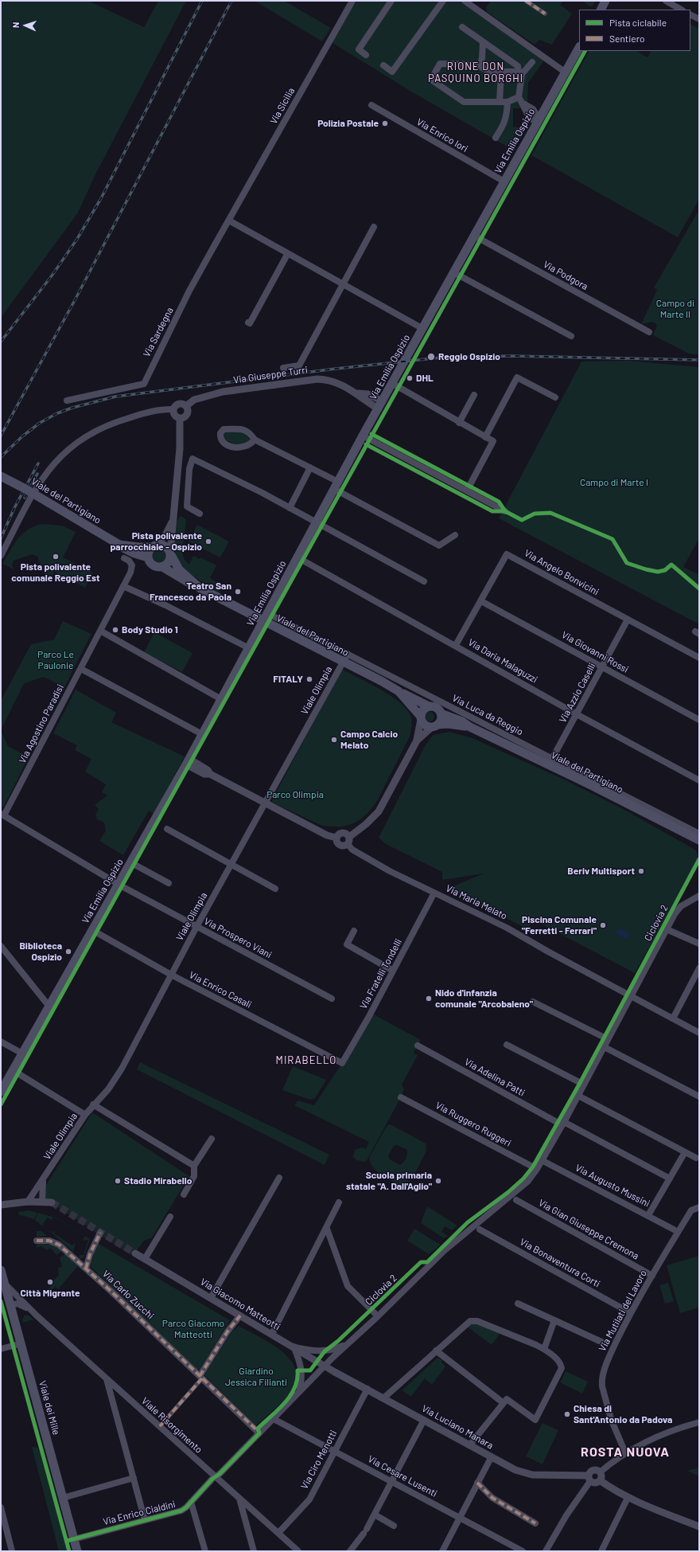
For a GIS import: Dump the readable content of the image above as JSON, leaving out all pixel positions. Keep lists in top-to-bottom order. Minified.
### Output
{"streets":{"main road":["Via Emilia Ospizio","Viale del Partigiano","Viale dei Mille"],"street":["Via Sicilia","Via Enrico Iori","Via Podgora","Via Sardegna","Via Giuseppe Turri","Via Angelo Bonvicini","Via Giovanni Rossi","Via Daria Malaguzzi","Viale Olimpia","Via Azzio Caselli","Via Luca da Reggio","Via Agostino Paradisi","Via Maria Melato","Via Prospero Viani","Via Fratelli Tondelli","Via Enrico Casali","Via Adelina Patti","Via Ruggero Ruggeri","Via Augusto Mussini","Via Gian Giuseppe Cremona","Via Bonaventura Corti","Via Carlo Zucchi","Via Giacomo Matteotti","Via Mutilati del Lavoro","Viale Risorgimento","Via Luciano Manara","Via Ciro Menotti","Via Cesare Lusenti","Via Enrico Cialdini"],"cycle path":["Ciclovia 2"]},"crossings":[["Via Sicilia","Via Sardegna"],["Via Enrico Iori","Via Emilia Ospizio"],["Via Emilia Ospizio","Via Podgora"],["Via Emilia Ospizio","Via Giuseppe Turri"],["Via Emilia Ospizio","Via Daria Malaguzzi"],["Via Emilia Ospizio","Via Luca da Reggio"],["Via Emilia Ospizio","Via Prospero Viani"],["Via Emilia Ospizio","Via Enrico Casali"],["Viale del Partigiano","Via Luca da Reggio"],["Via Angelo Bonvicini","Via Giovanni Rossi"],["Via Angelo Bonvicini","Via Daria Malaguzzi"],["Via Angelo Bonvicini","Via Azzio Caselli"],["Via Giovanni Rossi","Via Azzio Caselli"],["Via Daria Malaguzzi","Via Azzio Caselli"],["Viale Olimpia","Via Luca da Reggio"],["Viale Olimpia","Via Prospero Viani"],["Viale Olimpia","Via Enrico Casali"],["Via Azzio Caselli","Via Luca da Reggio"],["Via Agostino Paradisi","Via Prospero Viani"],["Via Maria Melato","Via Fratelli Tondelli"],["Via Fratelli Tondelli","Via Enrico Casali"],["Via Gian Giuseppe Cremona","Via Mutilati del Lavoro"],["Via Bonaventura Corti","Via Mutilati del Lavoro"],["Via Carlo Zucchi","Via Giacomo Matteotti"],["Via Carlo Zucchi","Via Cesare Lusenti"],["Via Carlo Zucchi","Via Enrico Cialdini"],["Via Giacomo Matteotti","Via Luciano Manara"],["Via Giacomo Matteotti","Via Cesare Lusenti"],["Via Giacomo Matteotti","Via Enrico Cialdini"],["Viale dei Mille","Viale Risorgimento"],["Viale dei Mille","Via Enrico Cialdini"],["Viale Risorgimento","Via Ciro Menotti"],["Viale Risorgimento","Via Enrico Cialdini"],["Via Luciano Manara","Via Ciro Menotti"],["Via Ciro Menotti","Via Cesare Lusenti"],["Via Cesare Lusenti","Via Enrico Cialdini"]],"districts":["RIONE DON PASQUINO BORGHI","MIRABELLO","ROSTA NUOVA"],"parks":["Campo di Marte II","Campo di Marte I","Parco Le Paulonie","Parco Olimpia","Parco Giacomo Matteotti","Giardino Jessica Filianti"],"places":["Polizia Postale","Reggio Ospizio","DHL","Pista polivalente parrocchiale - Ospizio","Pista polivalente comunale Reggio Est","Teatro San Francesco da Paola","Body Studio 1","FITALY","Campo Calcio Melato","Beriv Multisport","Piscina Comunale \"Ferretti - Ferrari\"","Biblioteca Ospizio","Nido d'infanzia comunale \"Arcobaleno\"","Stadio Mirabello","Scuola primaria statale \"A. Dall'Aglio\"","Città Migrante","Chiesa di Sant'Antonio da Padova"],"legend":["Pista ciclabile","Sentiero"],"north":"left"}
